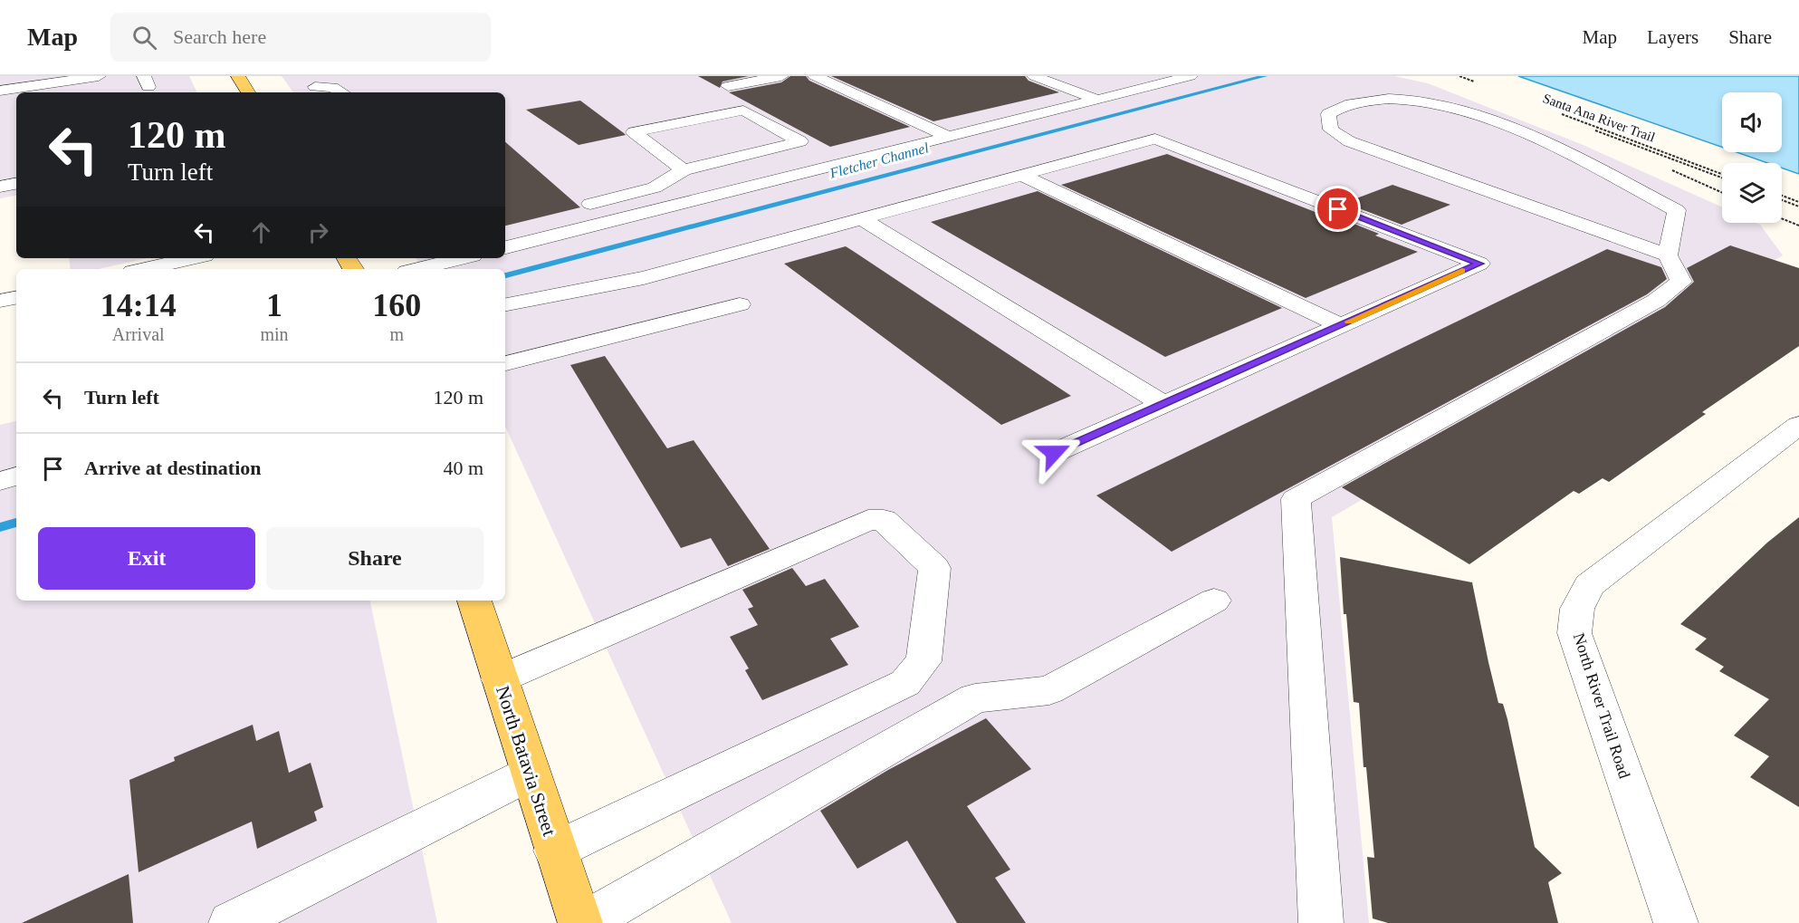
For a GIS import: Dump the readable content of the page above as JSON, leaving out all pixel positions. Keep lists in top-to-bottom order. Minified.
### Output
{"streets":{"main road":["North Batavia Street"],"street":["North River Trail Road"],"path":["Santa Ana River Trail"]},"water":["Fletcher Channel"],"page":{"header":"Map","search":"Search here","nav":["Map","Layers","Share"],"turn":["120 m","Turn left"],"eta":["14:14","Arrival","1","min","160","m"],"list":[{"name":"Turn left","value":"120 m"},{"name":"Arrive at destination","value":"40 m"}],"buttons":["Exit","Share"]}}
